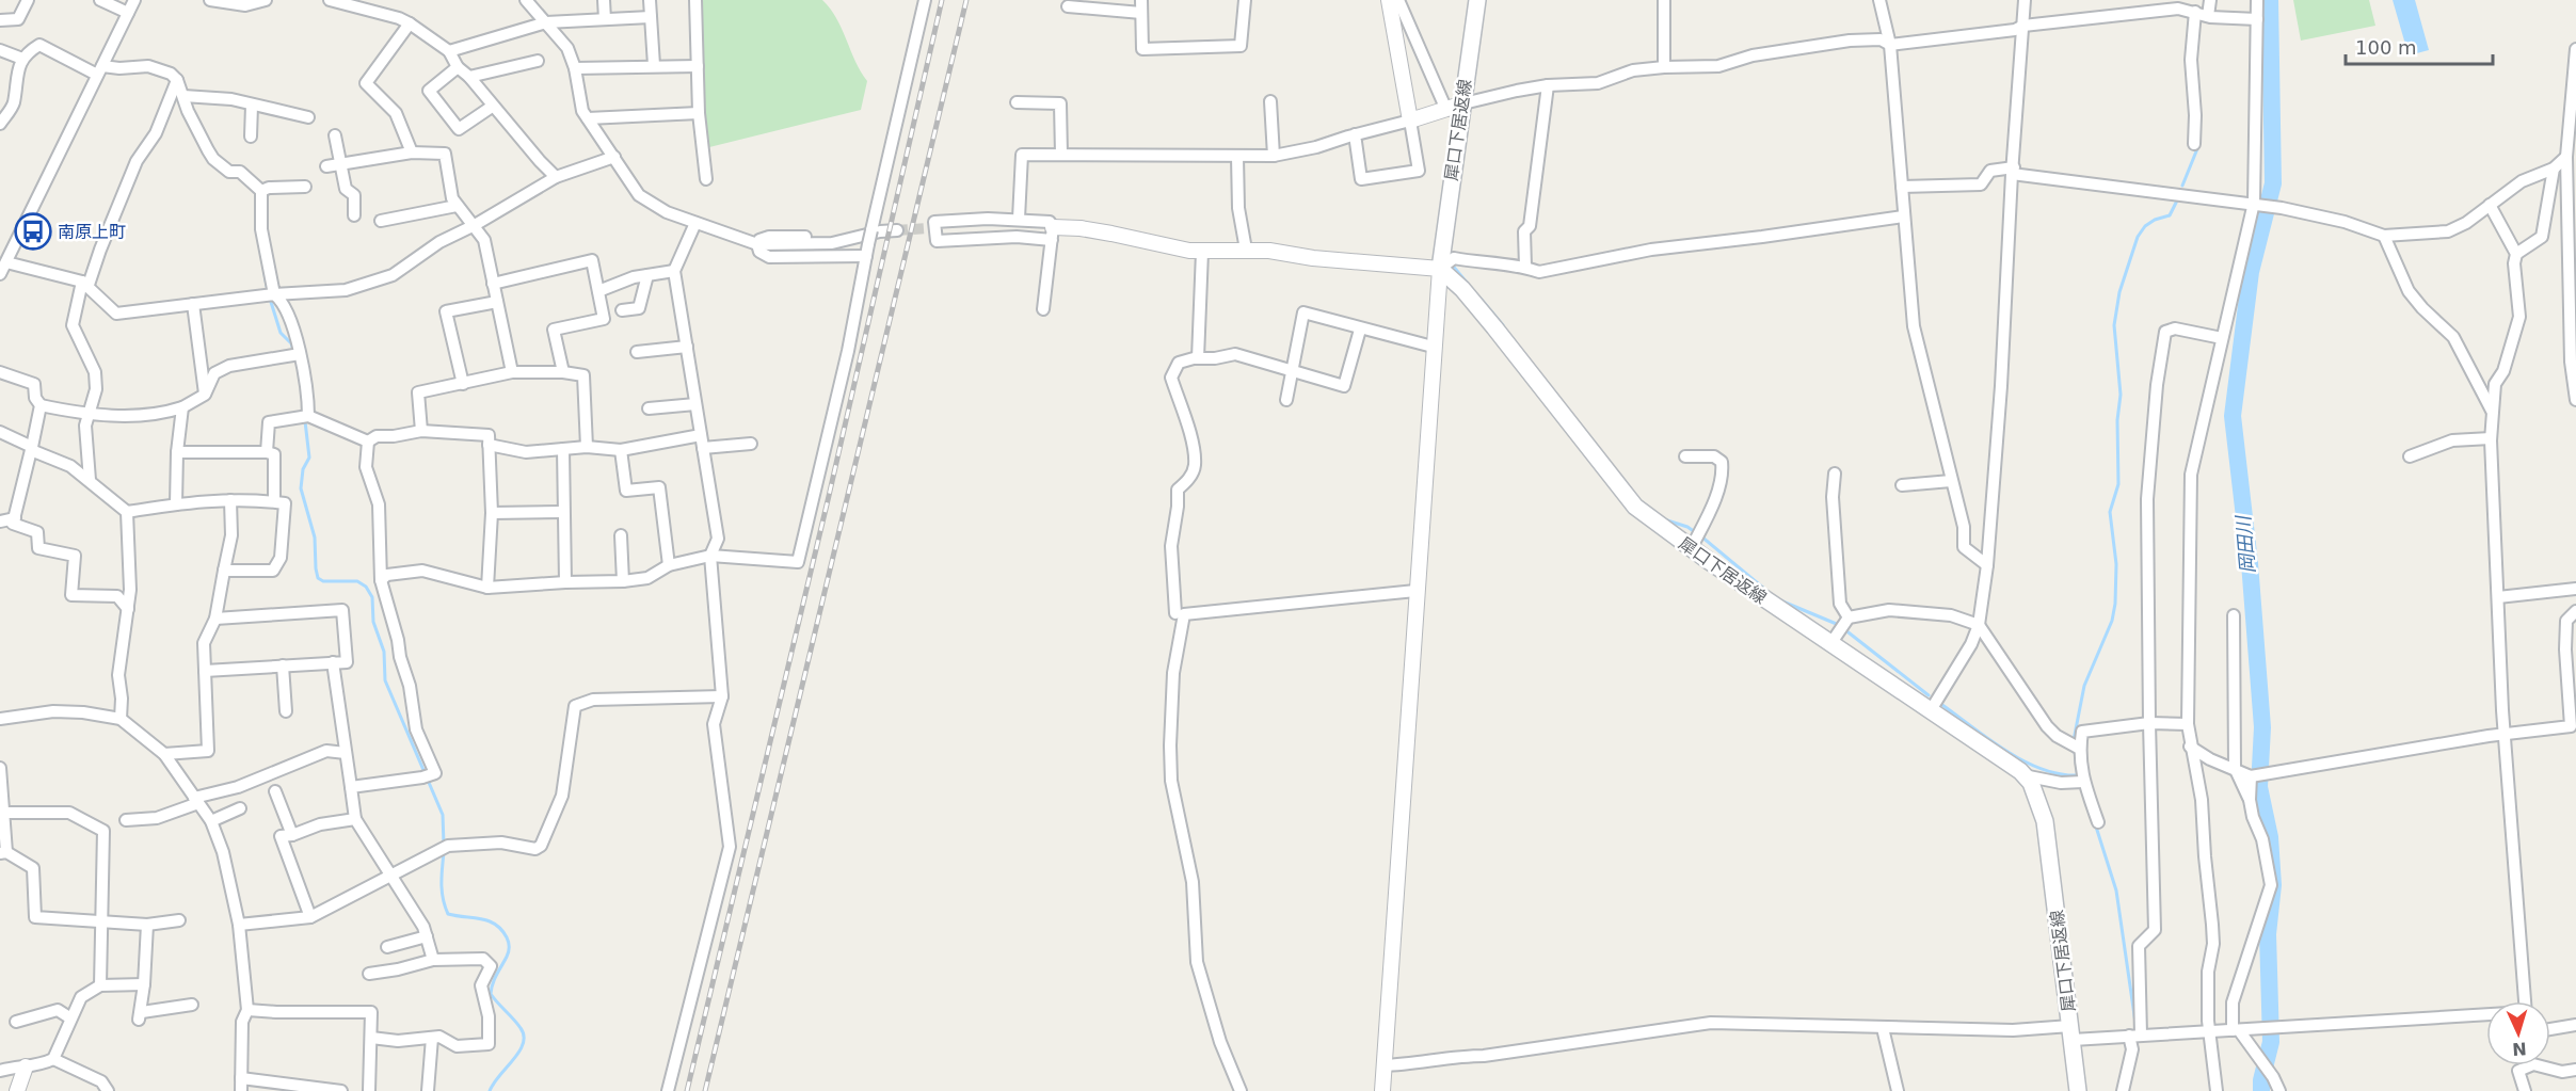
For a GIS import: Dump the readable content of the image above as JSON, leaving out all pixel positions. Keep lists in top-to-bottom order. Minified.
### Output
{"streets":{"main road":["犀口下居返線"]},"water":["岡田川"],"places":{"bus stop":["南原上町"]},"scale_bar":"100 m","north":"bottom"}
